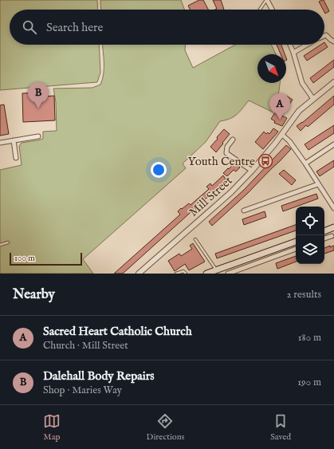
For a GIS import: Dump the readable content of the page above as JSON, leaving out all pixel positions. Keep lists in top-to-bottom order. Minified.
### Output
{"streets":{"street":["Mill Street"]},"places":{"bus stop":["Youth Centre"]},"scale_bar":"100 m","north":"bottom right","page":{"search":"Search here","pins":["B","A"],"scale":"100 m","heading":["Nearby","2 results"],"list":[{"mark":"A","name":"Sacred Heart Catholic Church","note":"Church · Mill Street","value":"180 m"},{"mark":"B","name":"Dalehall Body Repairs","note":"Shop · Maries Way","value":"190 m"}],"nav":["Map","Directions","Saved"]}}
